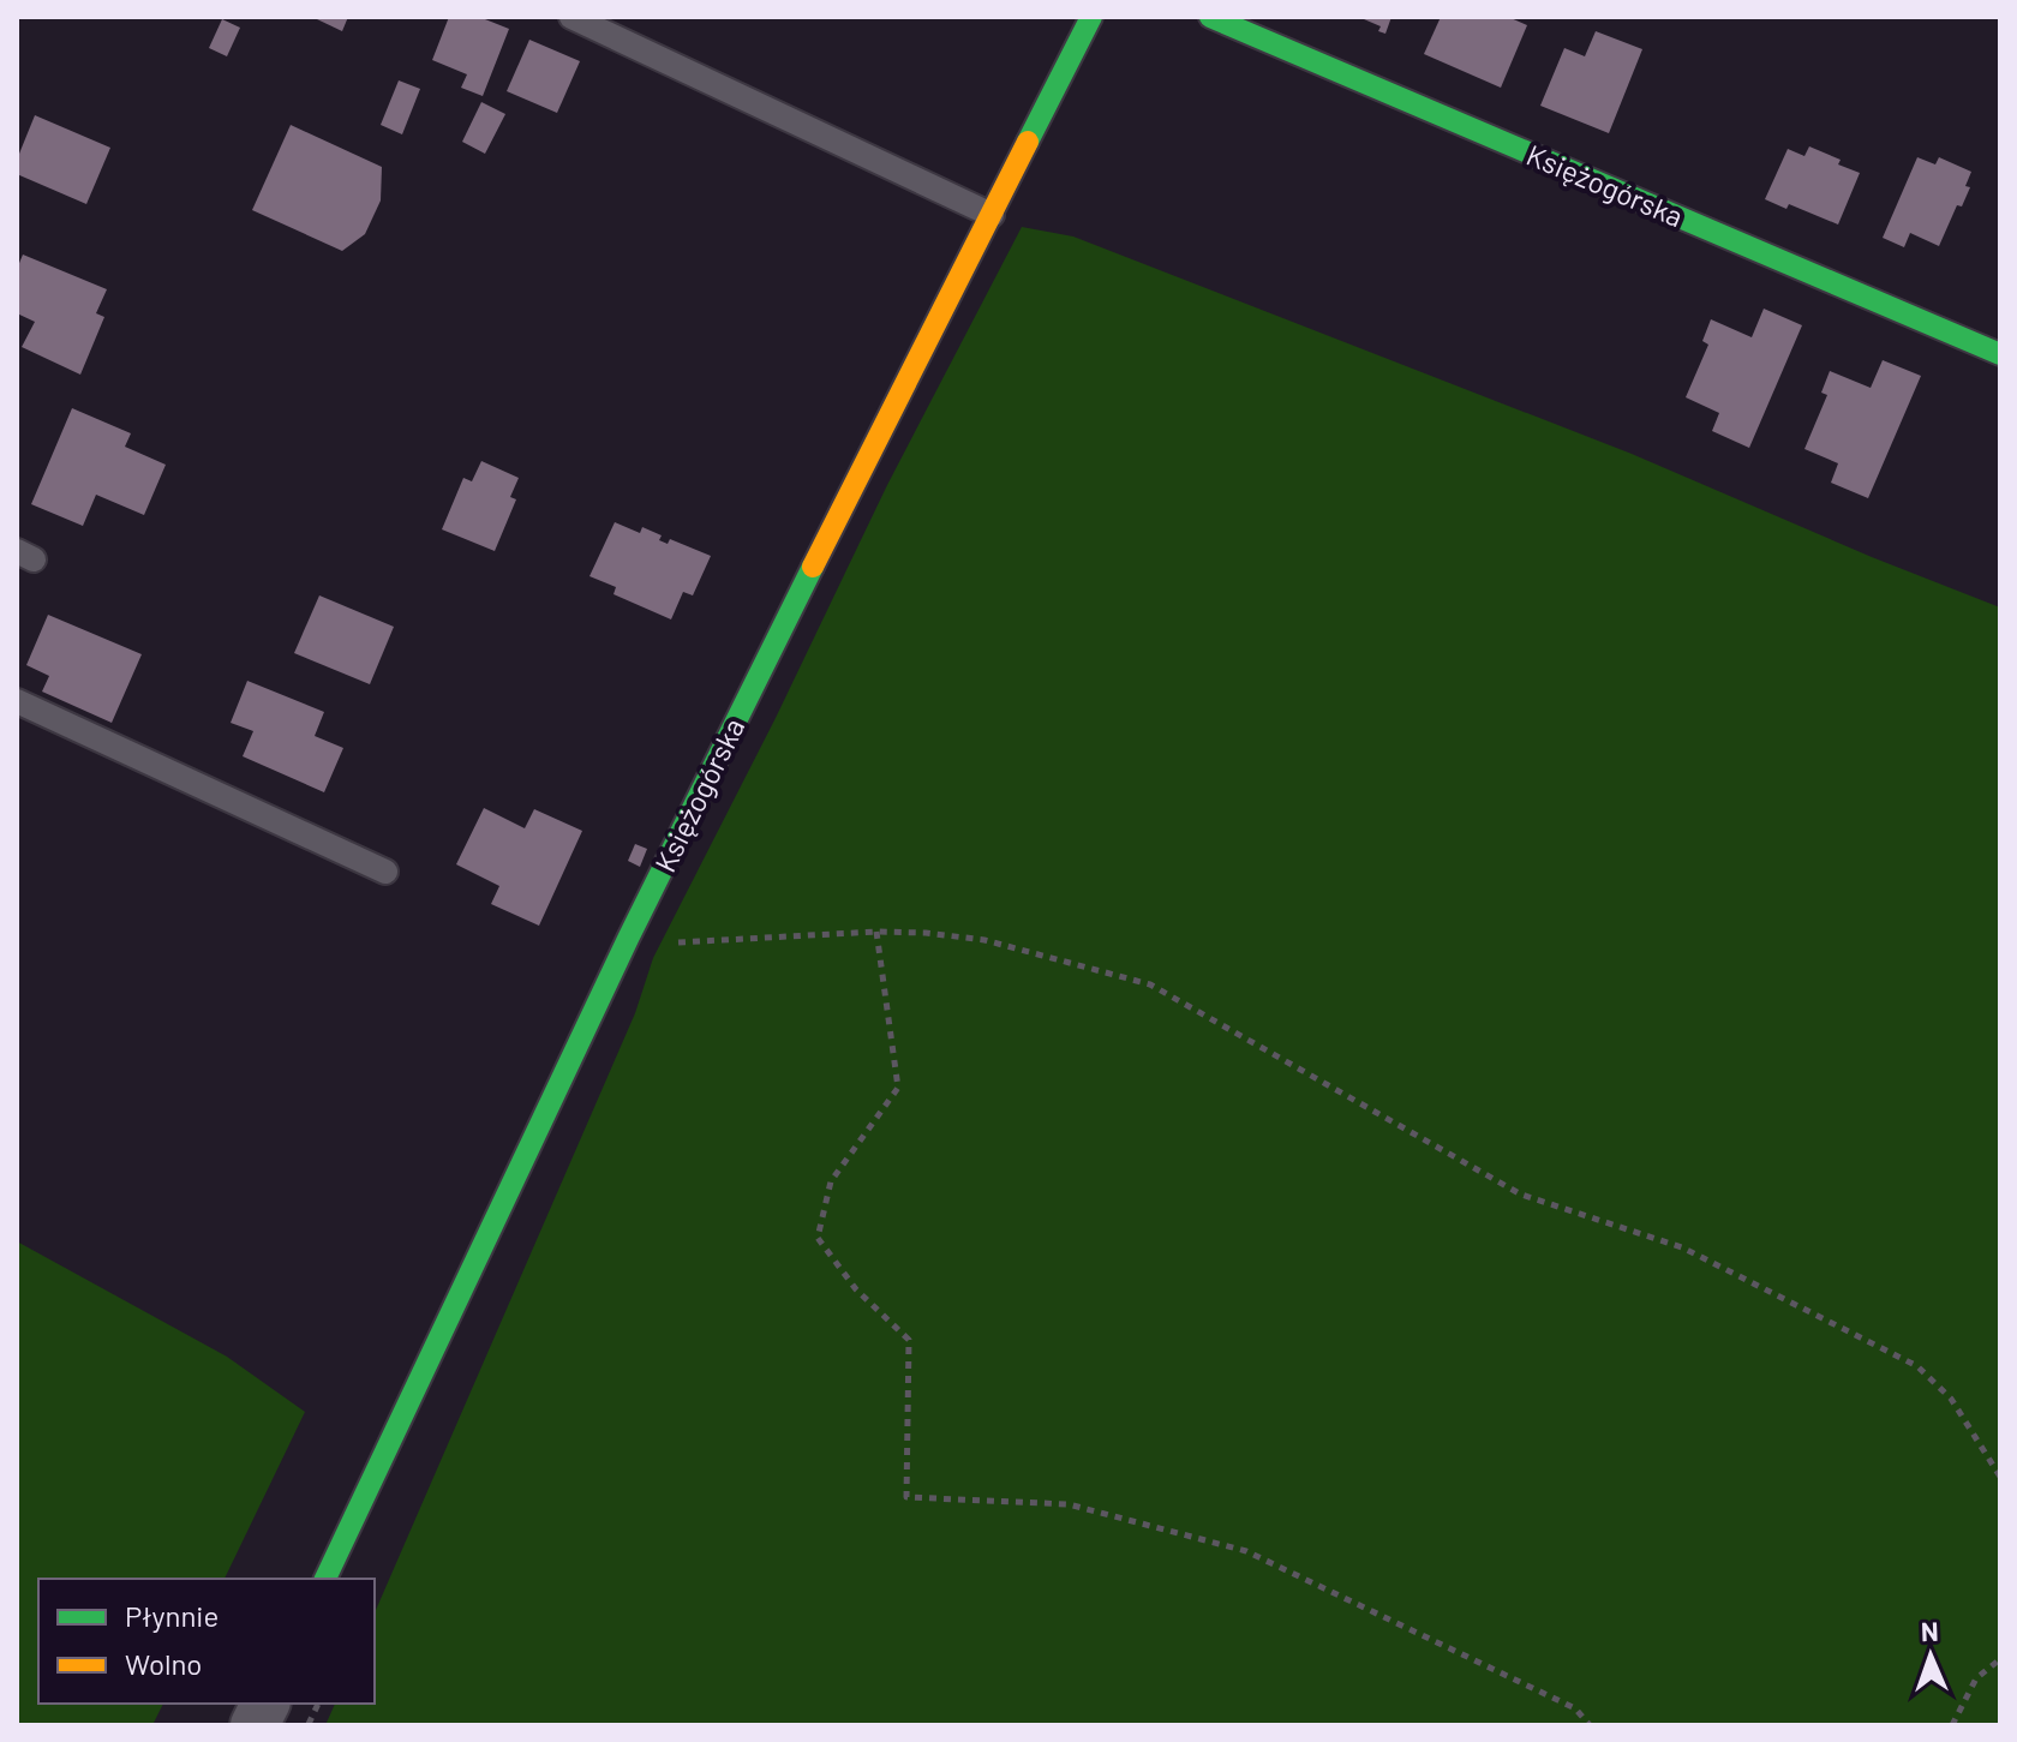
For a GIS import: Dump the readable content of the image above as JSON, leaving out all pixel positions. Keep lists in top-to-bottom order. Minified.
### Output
{"streets":{"street":["Księżogórska"]},"legend":["Płynnie","Wolno"],"north":"top"}
